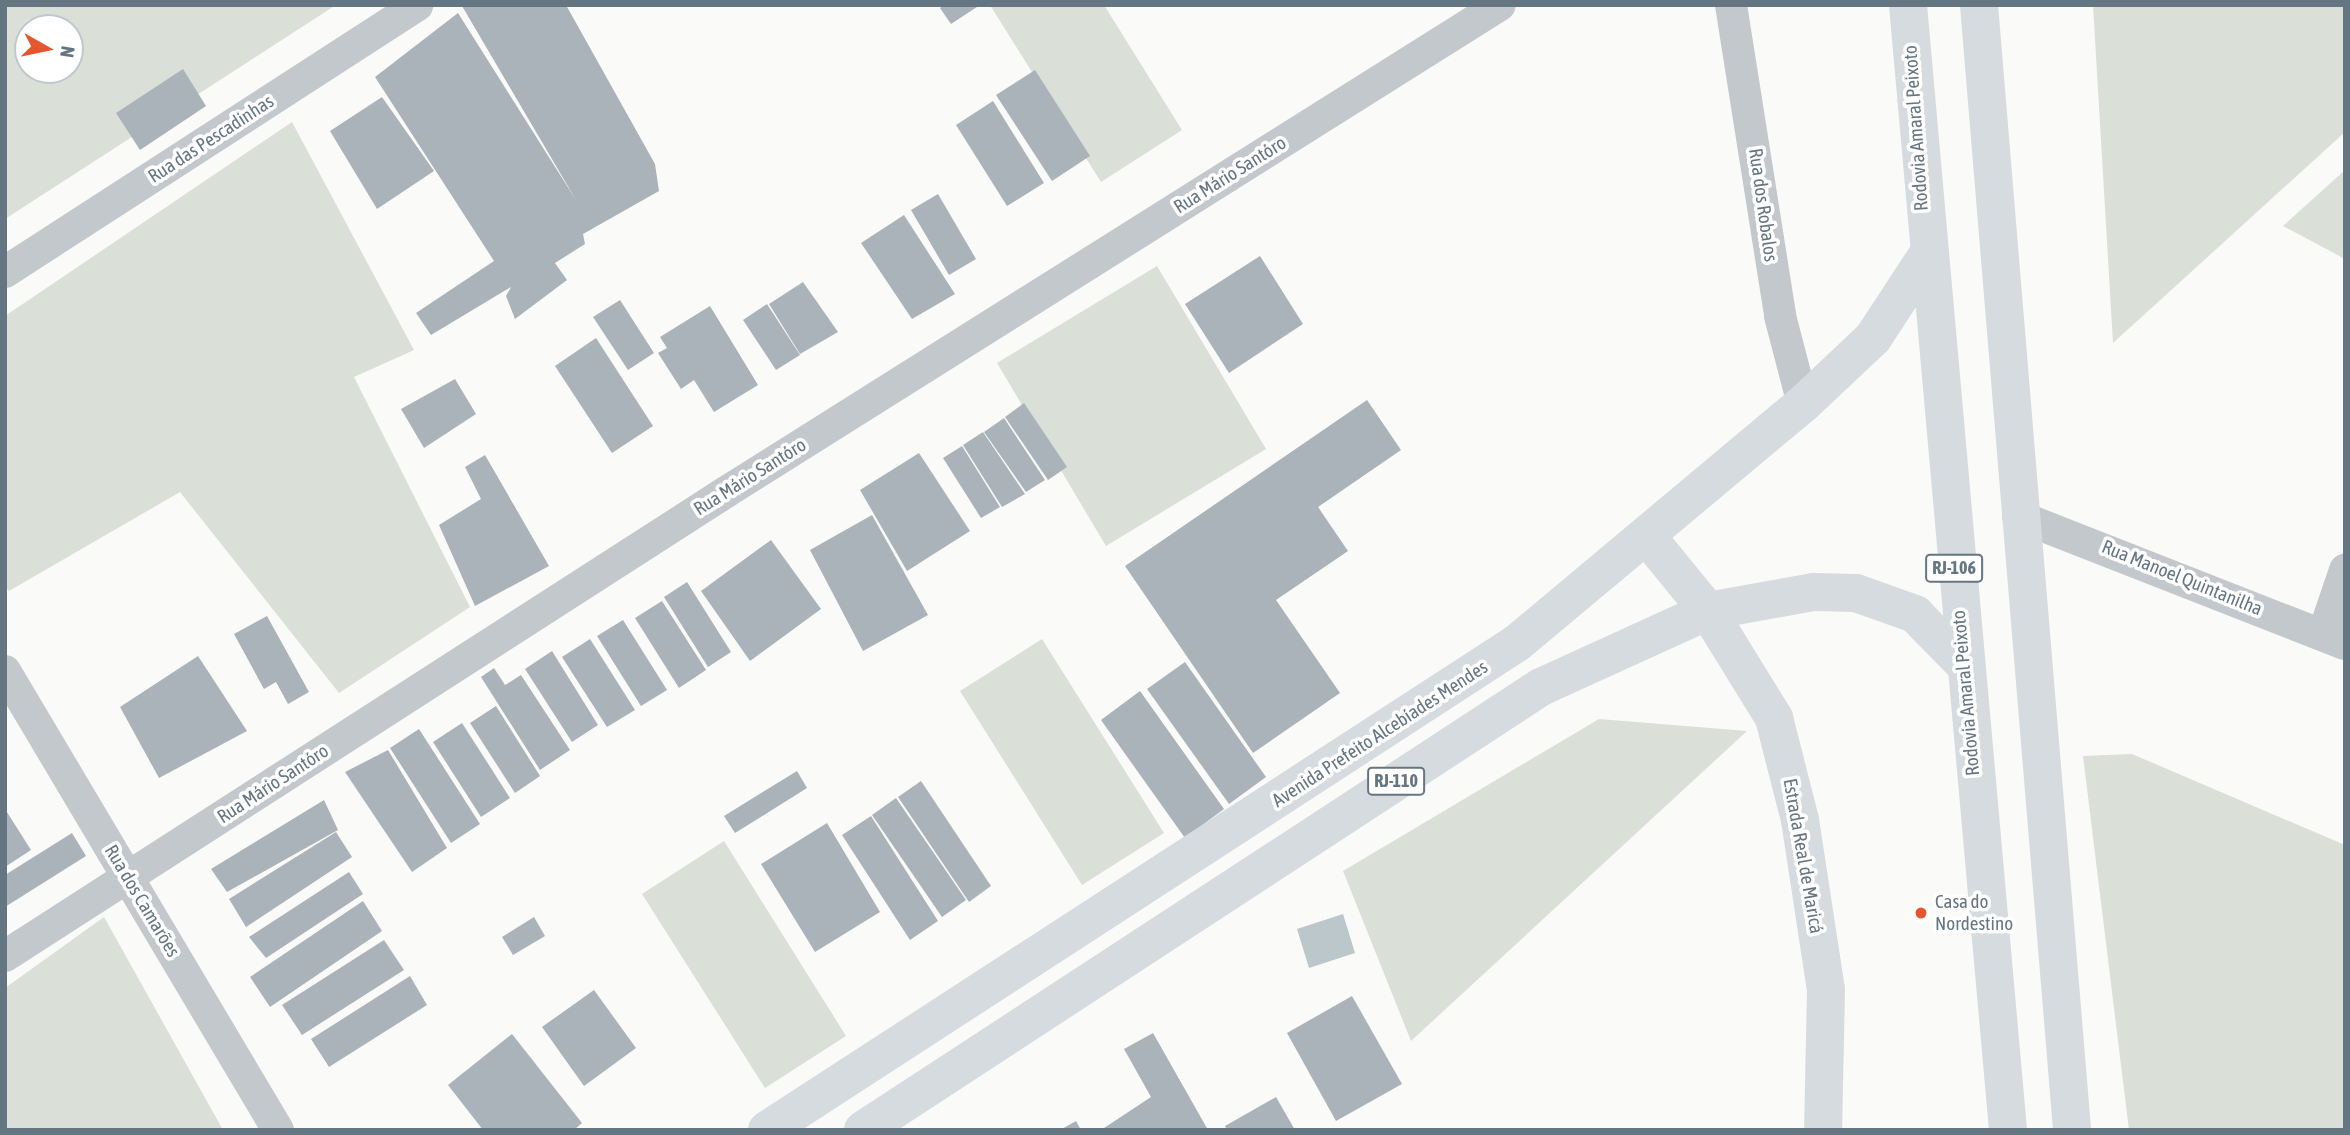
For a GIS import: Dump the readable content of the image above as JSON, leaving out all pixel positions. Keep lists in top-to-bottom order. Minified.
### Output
{"streets":{"main road":["Rodovia Amaral Peixoto","RJ-106","Avenida Prefeito Alcebíades Mendes","RJ-110","Estrada Real de Maricá"],"street":["Rua das Pescadinhas","Rua Mário Santóro","Rua dos Robalos","Rua Manoel Quintanilha","Rua dos Camarões"]},"crossings":[["Rodovia Amaral Peixoto","Avenida Prefeito Alcebíades Mendes"],["Rodovia Amaral Peixoto","RJ-110"],["Rua Mário Santóro","Rua dos Camarões"],["Rua dos Robalos","Avenida Prefeito Alcebíades Mendes"],["Avenida Prefeito Alcebíades Mendes","Estrada Real de Maricá"],["RJ-110","Estrada Real de Maricá"]],"places":["Casa do Nordestino"],"north":"right"}
